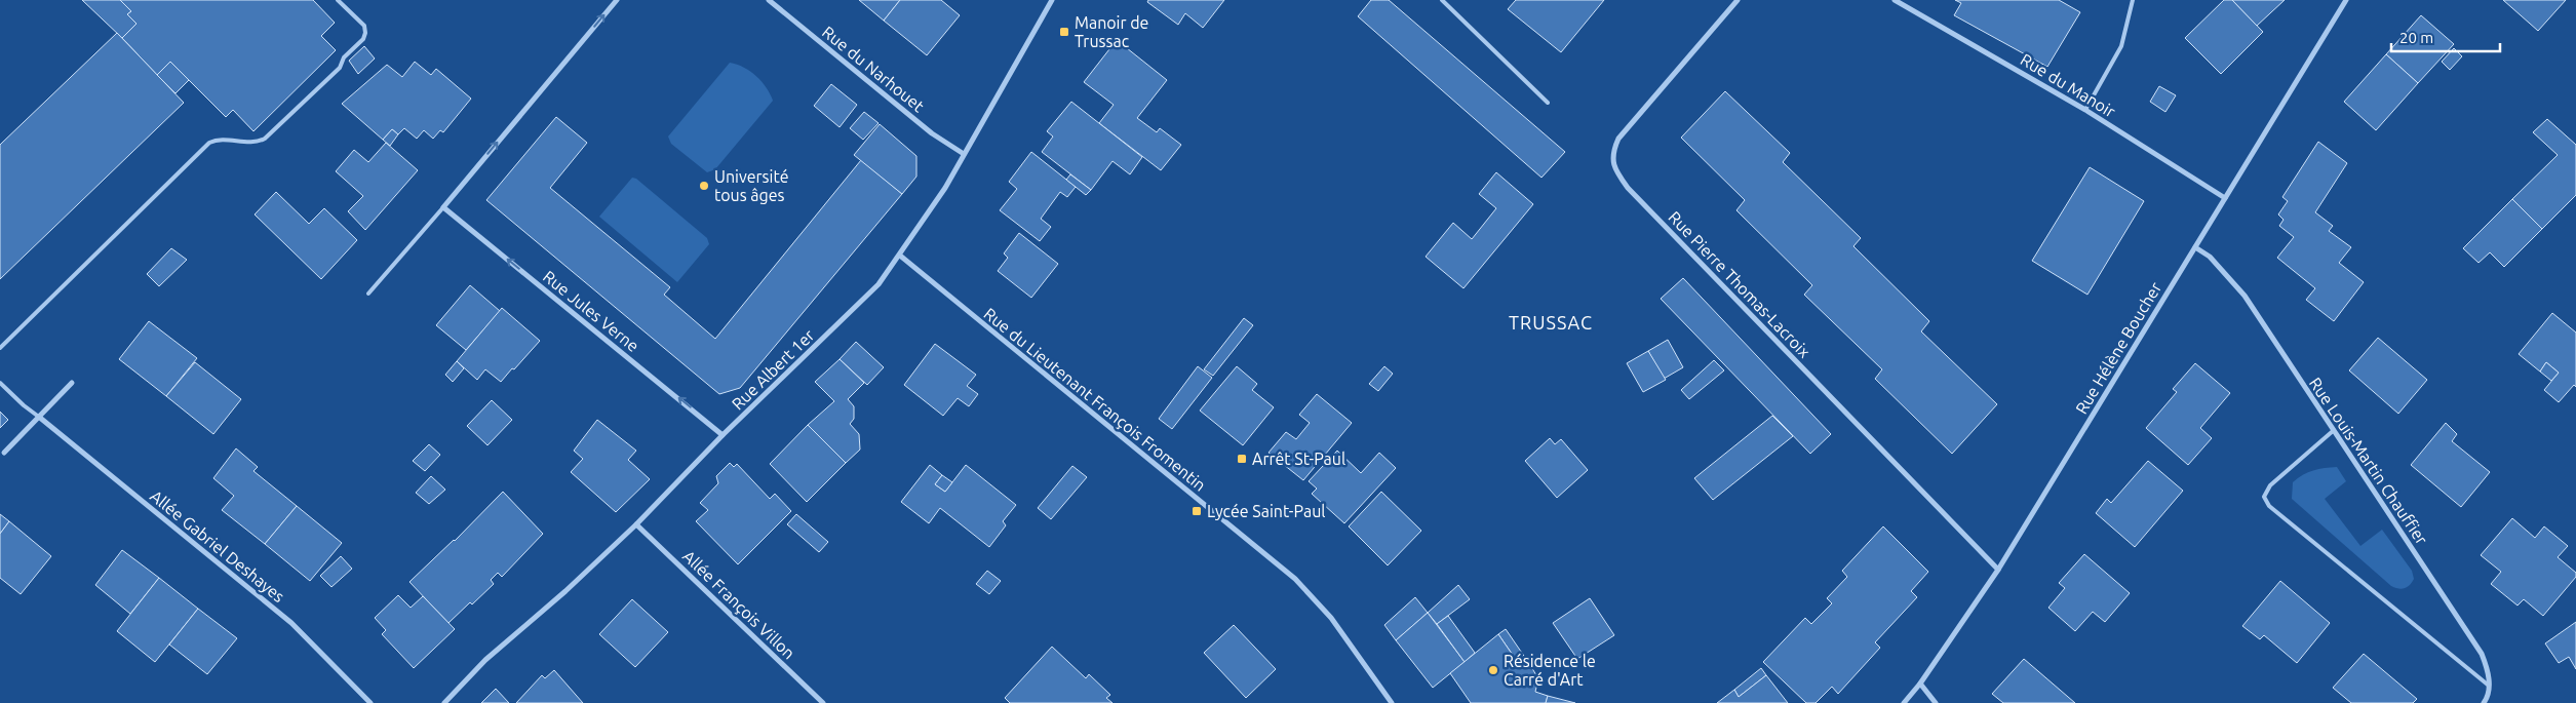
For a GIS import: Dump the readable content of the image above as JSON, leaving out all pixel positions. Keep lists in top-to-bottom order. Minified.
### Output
{"streets":{"street":["Rue du Narhouet","Rue du Manoir","Rue Pierre Thomas-Lacroix","Rue Jules Verne","Rue Hélène Boucher","Rue Albert 1er","Rue du Lieutenant François Fromentin","Rue Louis-Martin Chauffier","Allée Gabriel Deshayes","Allée François Villon"]},"crossings":[["Rue du Narhouet","Rue Albert 1er"],["Rue du Manoir","Rue Hélène Boucher"],["Rue Pierre Thomas-Lacroix","Rue Hélène Boucher"],["Rue Jules Verne","Rue Albert 1er"],["Rue Hélène Boucher","Rue Louis-Martin Chauffier"],["Rue Albert 1er","Rue du Lieutenant François Fromentin"],["Rue Albert 1er","Allée François Villon"]],"one_way":["Rue Jules Verne"],"districts":["TRUSSAC"],"places":{"transit":["Manoir de Trussac","Arrêt St-Paul","Lycée Saint-Paul"],"other":["Université tous âges","Résidence le Carré d'Art"]},"scale_bar":"20 m"}
